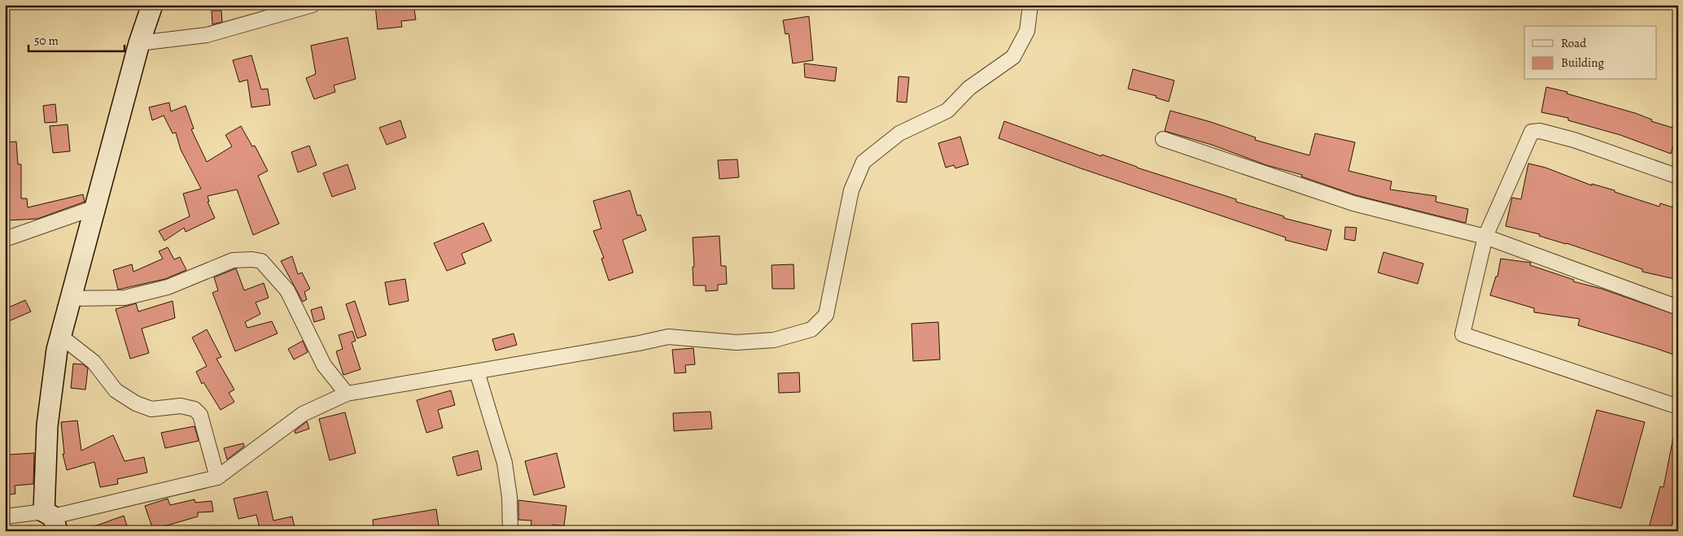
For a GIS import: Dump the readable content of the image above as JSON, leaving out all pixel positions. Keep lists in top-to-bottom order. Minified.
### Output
{"legend":["Road","Building"],"scale_bar":"50 m"}
